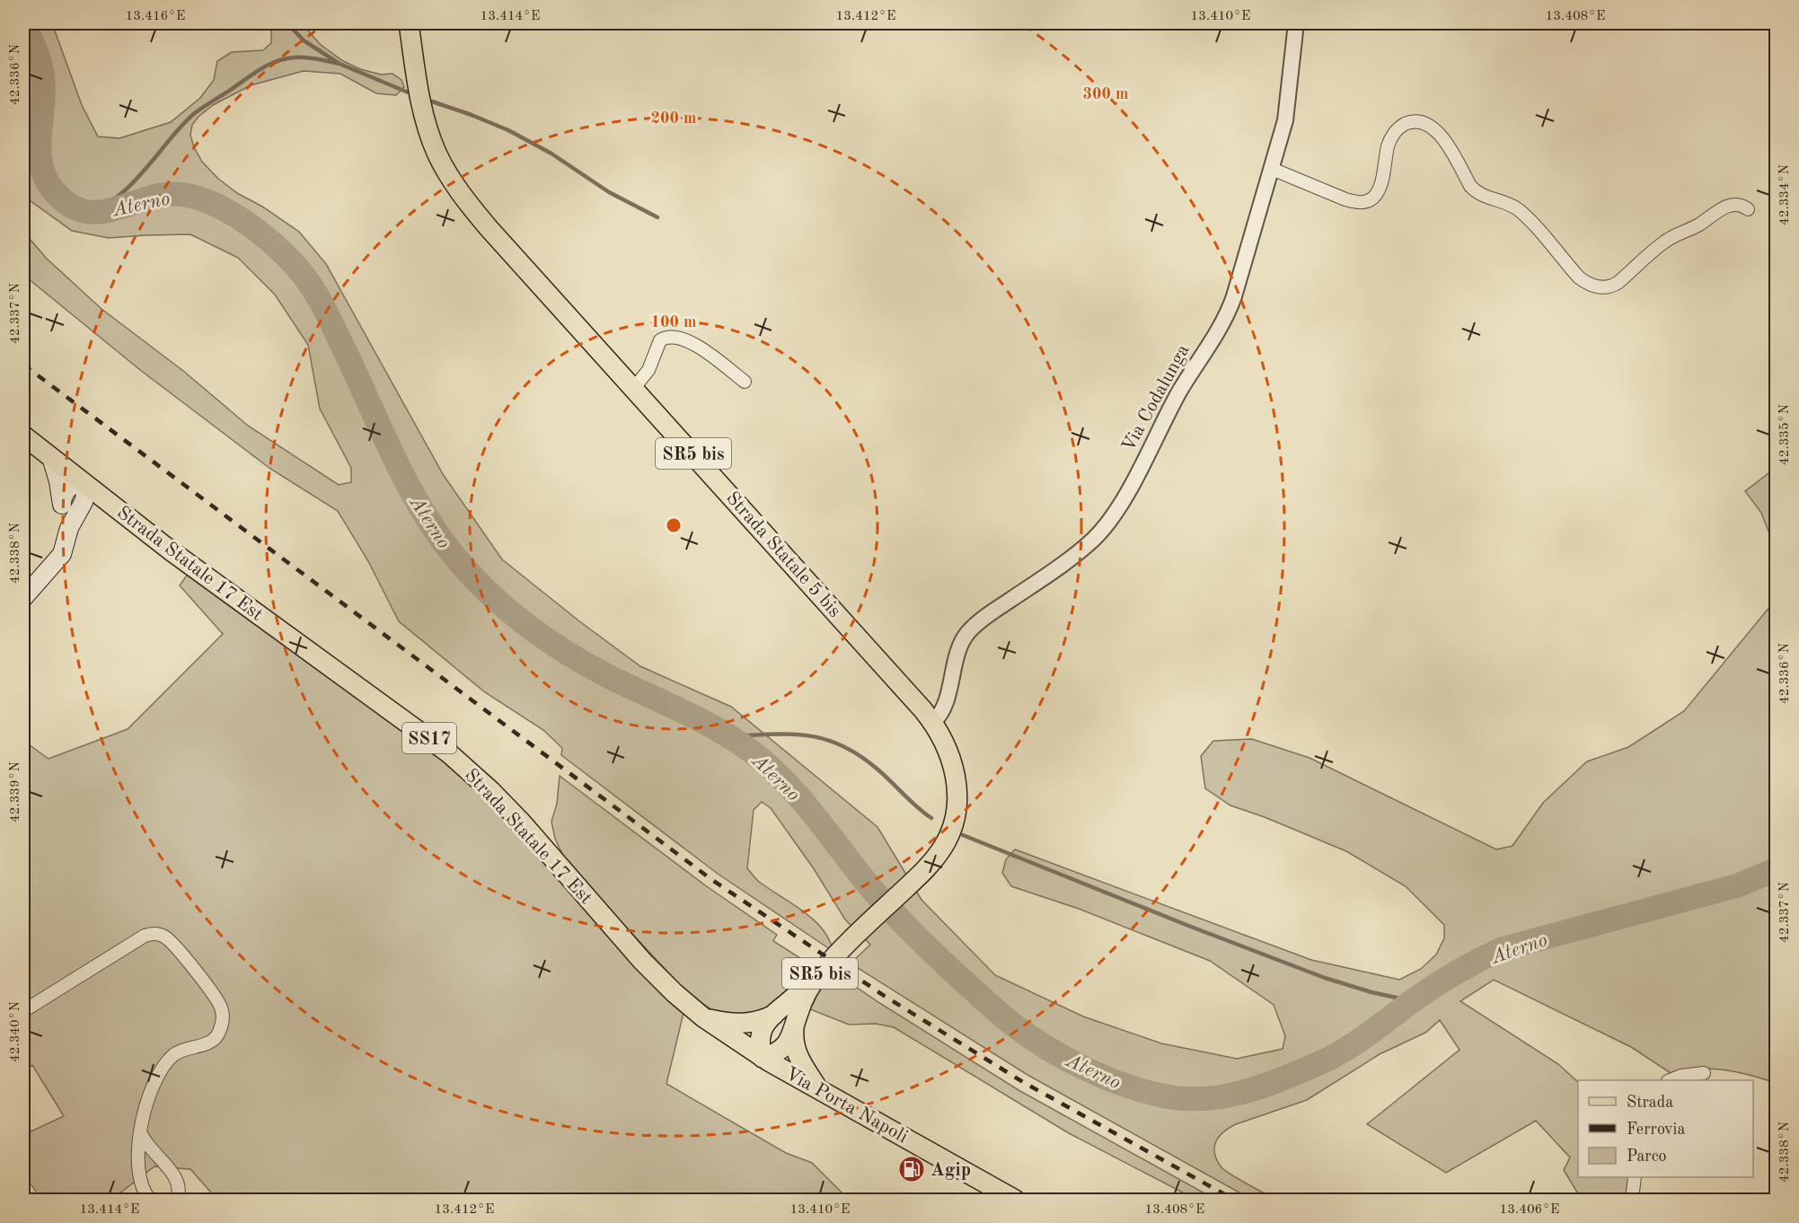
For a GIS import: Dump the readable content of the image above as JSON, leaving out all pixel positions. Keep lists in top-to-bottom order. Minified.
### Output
{"streets":{"main road":["SR5 bis","Strada Statale 5 bis","Strada Statale 17 Est","SS17","Via Porta Napoli"],"street":["Via Codalunga"]},"crossings":[["Via Codalunga","Strada Statale 5 bis"],["Strada Statale 5 bis","Strada Statale 17 Est"],["Strada Statale 5 bis","Via Porta Napoli"],["Strada Statale 17 Est","Via Porta Napoli"]],"water":["Aterno"],"places":{"fuel station":["Agip"]},"legend":["Strada","Ferrovia","Parco"],"coordinates":["13.416°E","13.414°E","13.412°E","13.410°E","13.408°E","42.336°N","42.334°N","42.337°N","42.335°N","42.338°N","42.339°N","42.340°N","13.406°E"],"rings":["300 m","200 m","100 m"]}
